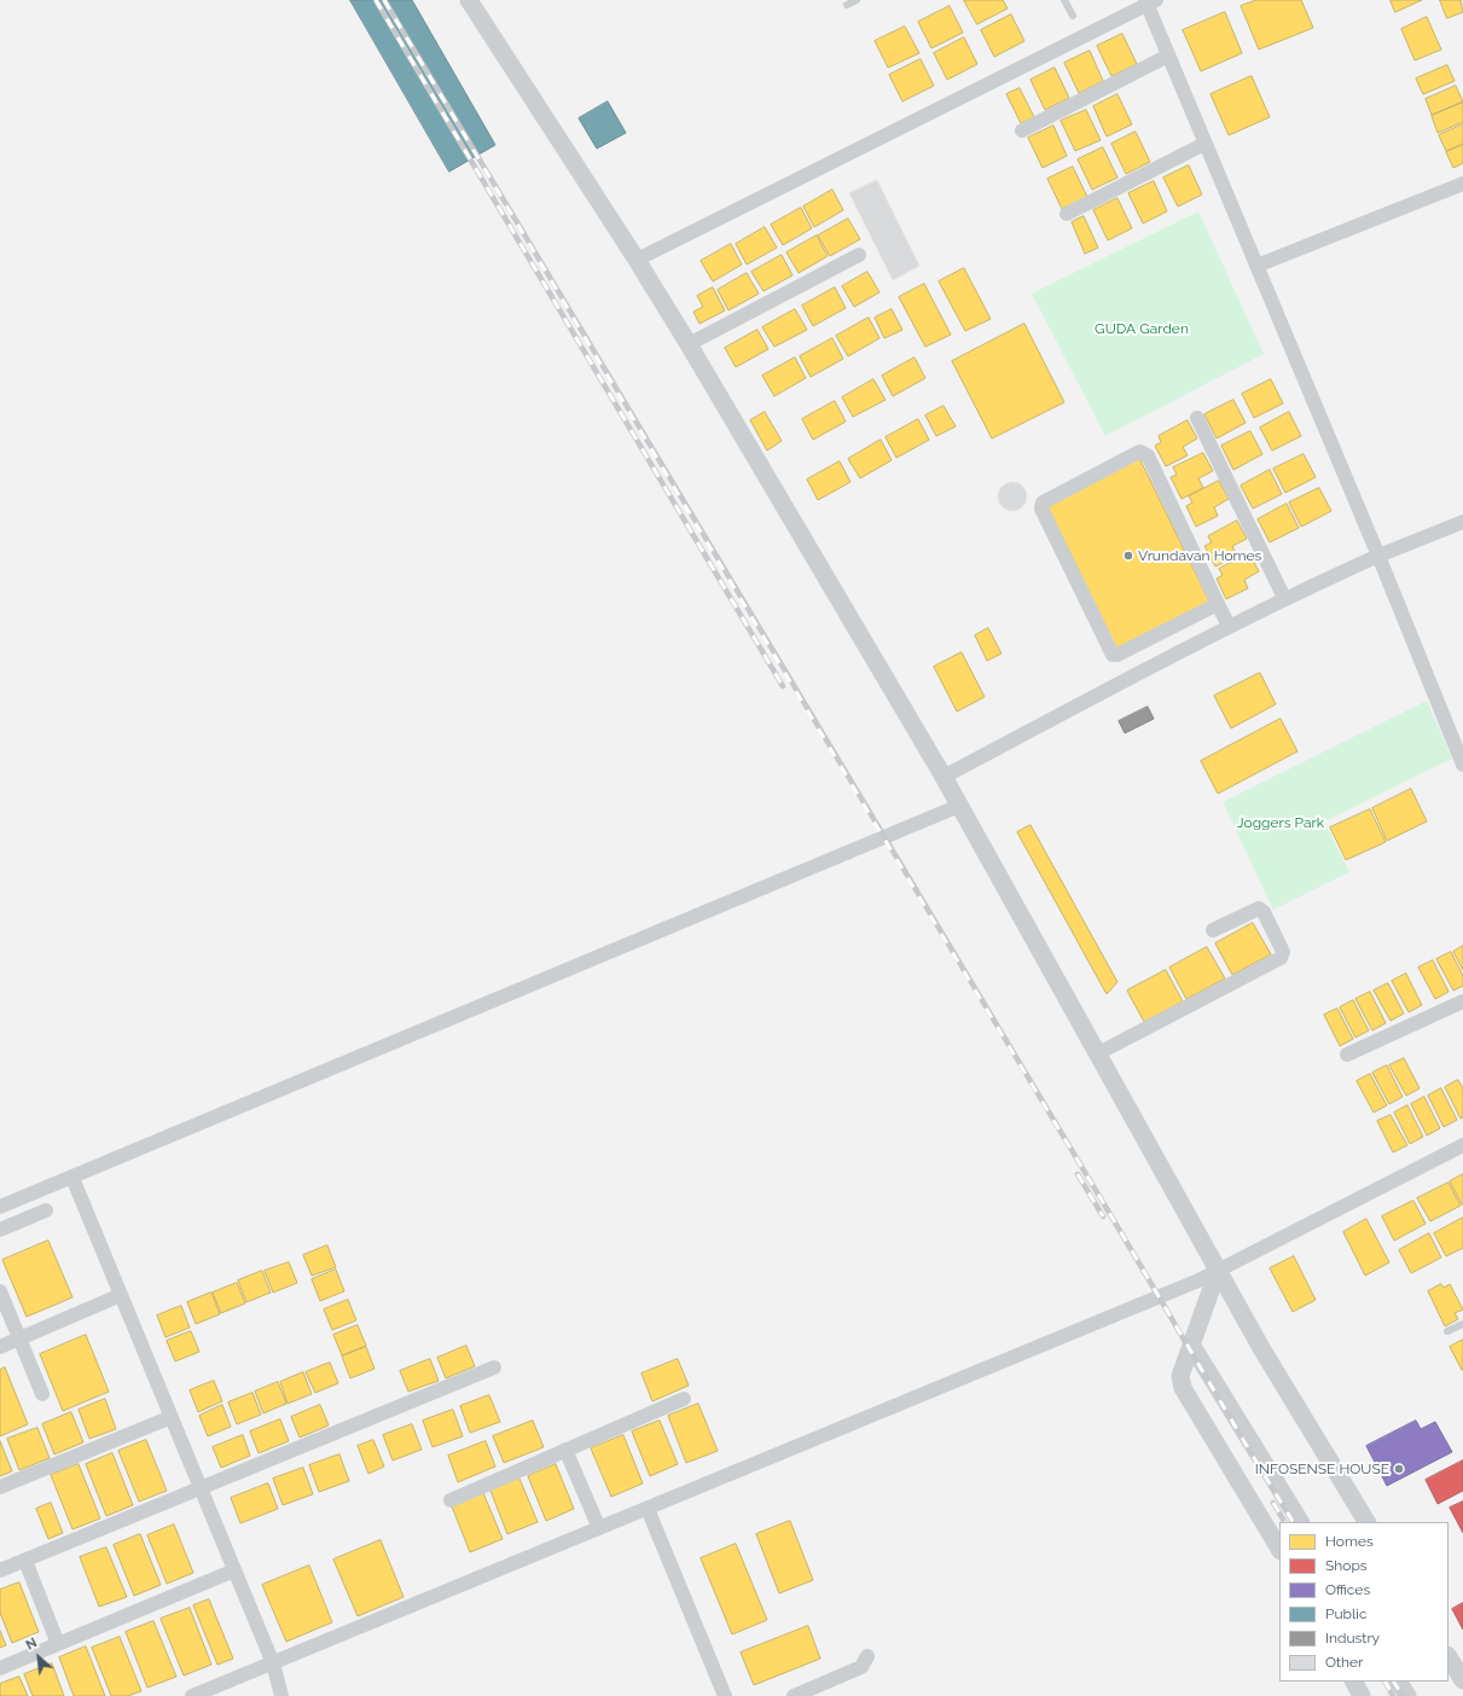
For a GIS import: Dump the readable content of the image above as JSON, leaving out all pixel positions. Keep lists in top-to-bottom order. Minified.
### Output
{"parks":["GUDA Garden","Joggers Park"],"places":["Vrundavan Homes","INFOSENSE HOUSE"],"legend":["Homes","Shops","Offices","Public","Industry","Other"],"north":"top left"}
